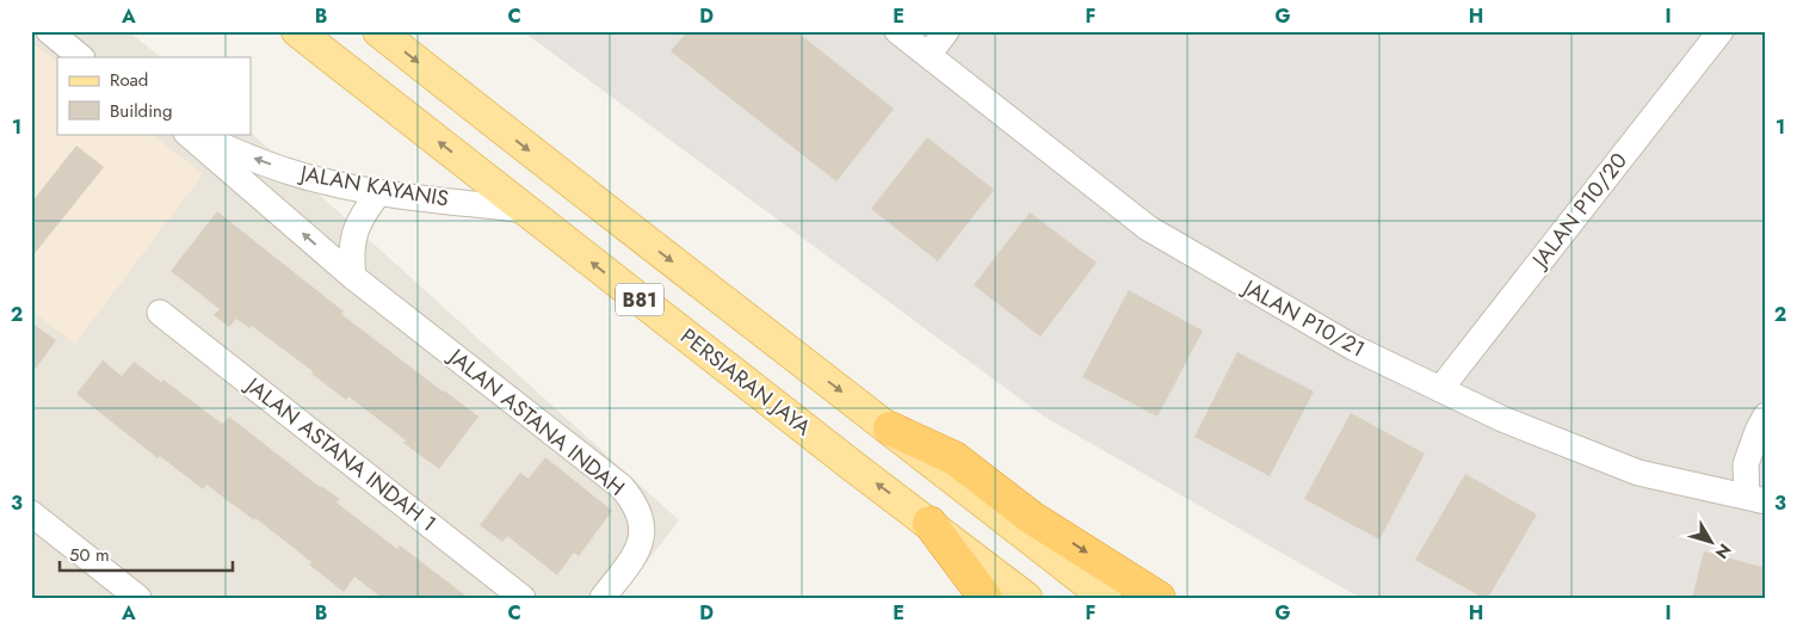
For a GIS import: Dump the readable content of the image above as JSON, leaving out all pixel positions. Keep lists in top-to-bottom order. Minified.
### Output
{"streets":{"main road":["B81","PERSIARAN JAYA"],"street":["JALAN KAYANIS","JALAN P10/20","JALAN P10/21","JALAN ASTANA INDAH","JALAN ASTANA INDAH 1"]},"crossings":[["JALAN KAYANIS","PERSIARAN JAYA"],["JALAN P10/20","JALAN P10/21"]],"one_way":["JALAN KAYANIS"],"legend":["Road","Building"],"scale_bar":"50 m","north":"bottom right","grid":{"columns":["A","B","C","D","E","F","G","H","I"],"rows":["1","2","3"]}}
